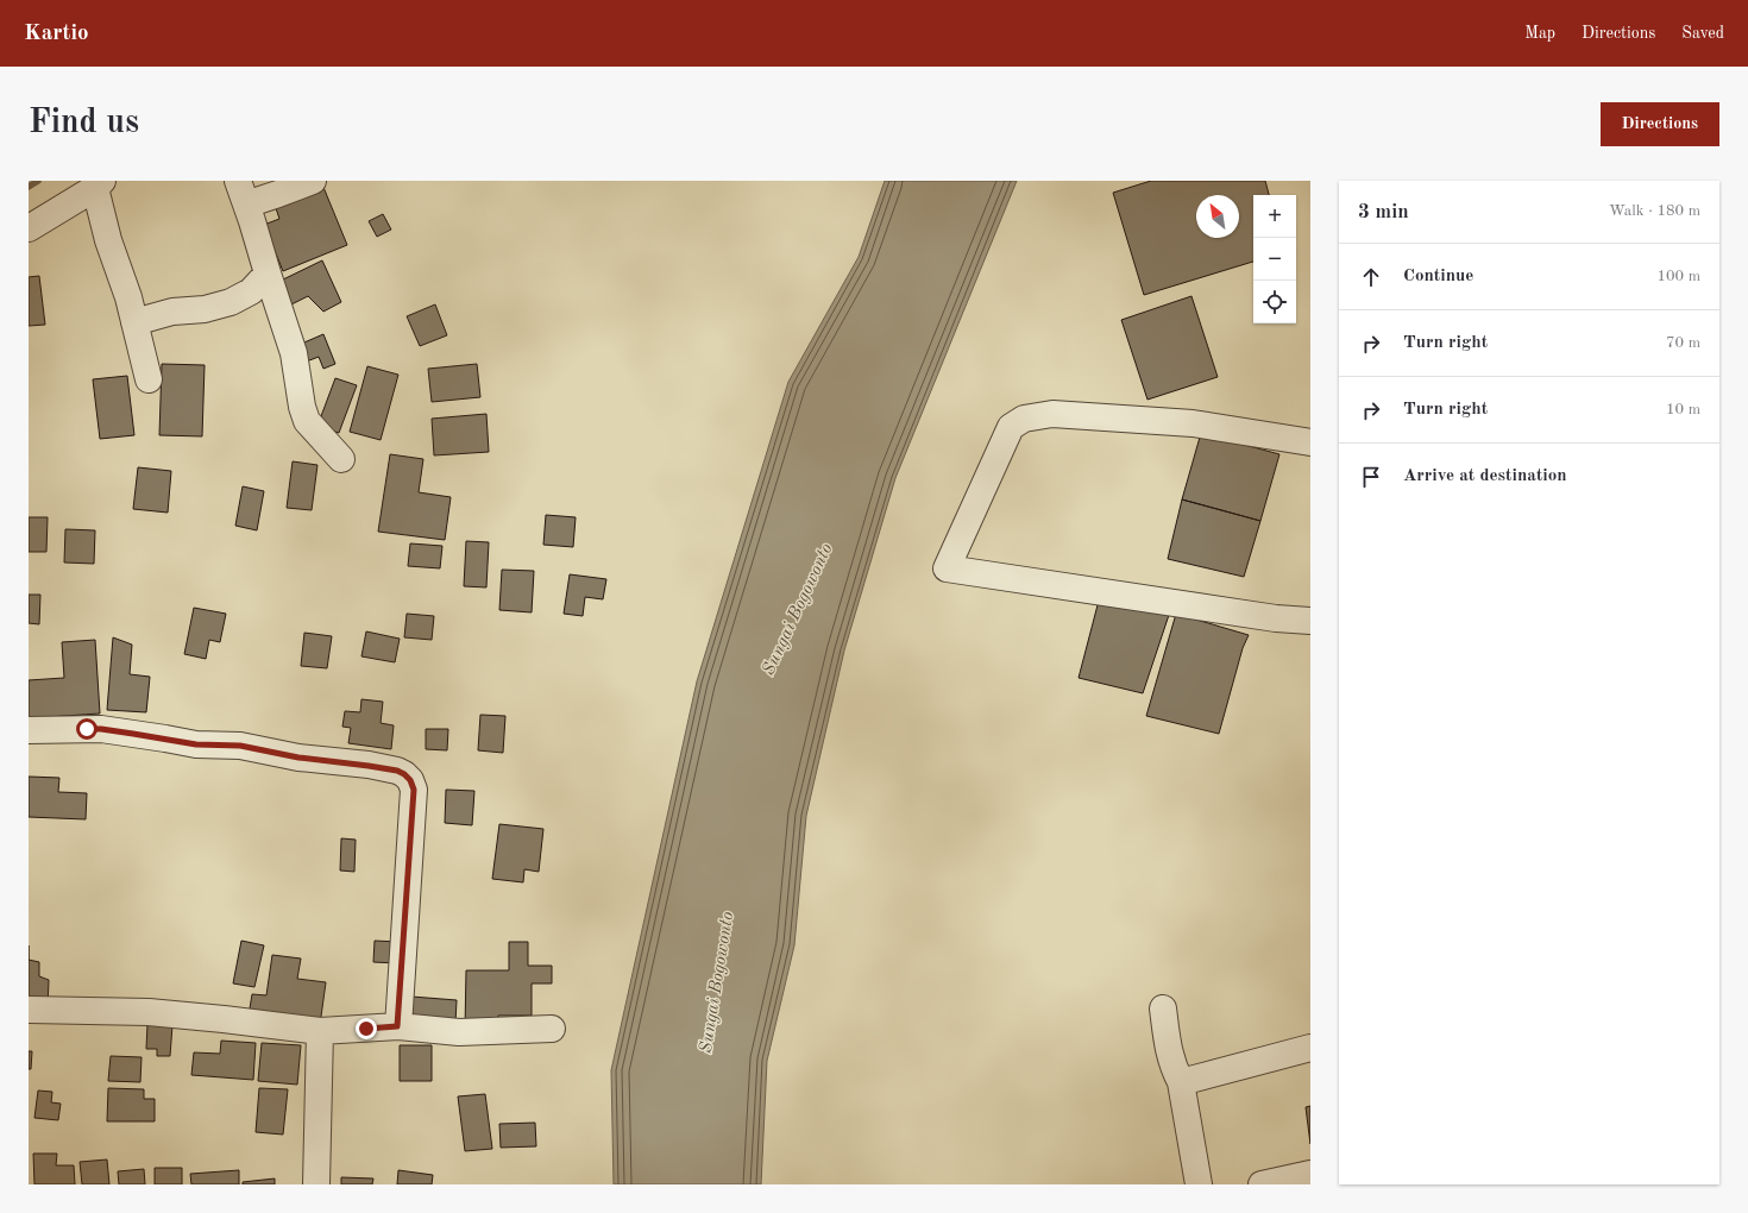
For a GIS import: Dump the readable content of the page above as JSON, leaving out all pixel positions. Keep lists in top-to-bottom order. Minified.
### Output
{"water":["Sungai Bogowonto"],"north":"top left","page":{"header":"Kartio","nav":["Map","Directions","Saved"],"buttons":"Directions","title":"Find us","heading":["3 min","Walk · 180 m"],"map_buttons":["+","−"],"list":[["Continue","100 m"],["Turn right","70 m"],["Turn right","10 m"],"Arrive at destination"]}}
